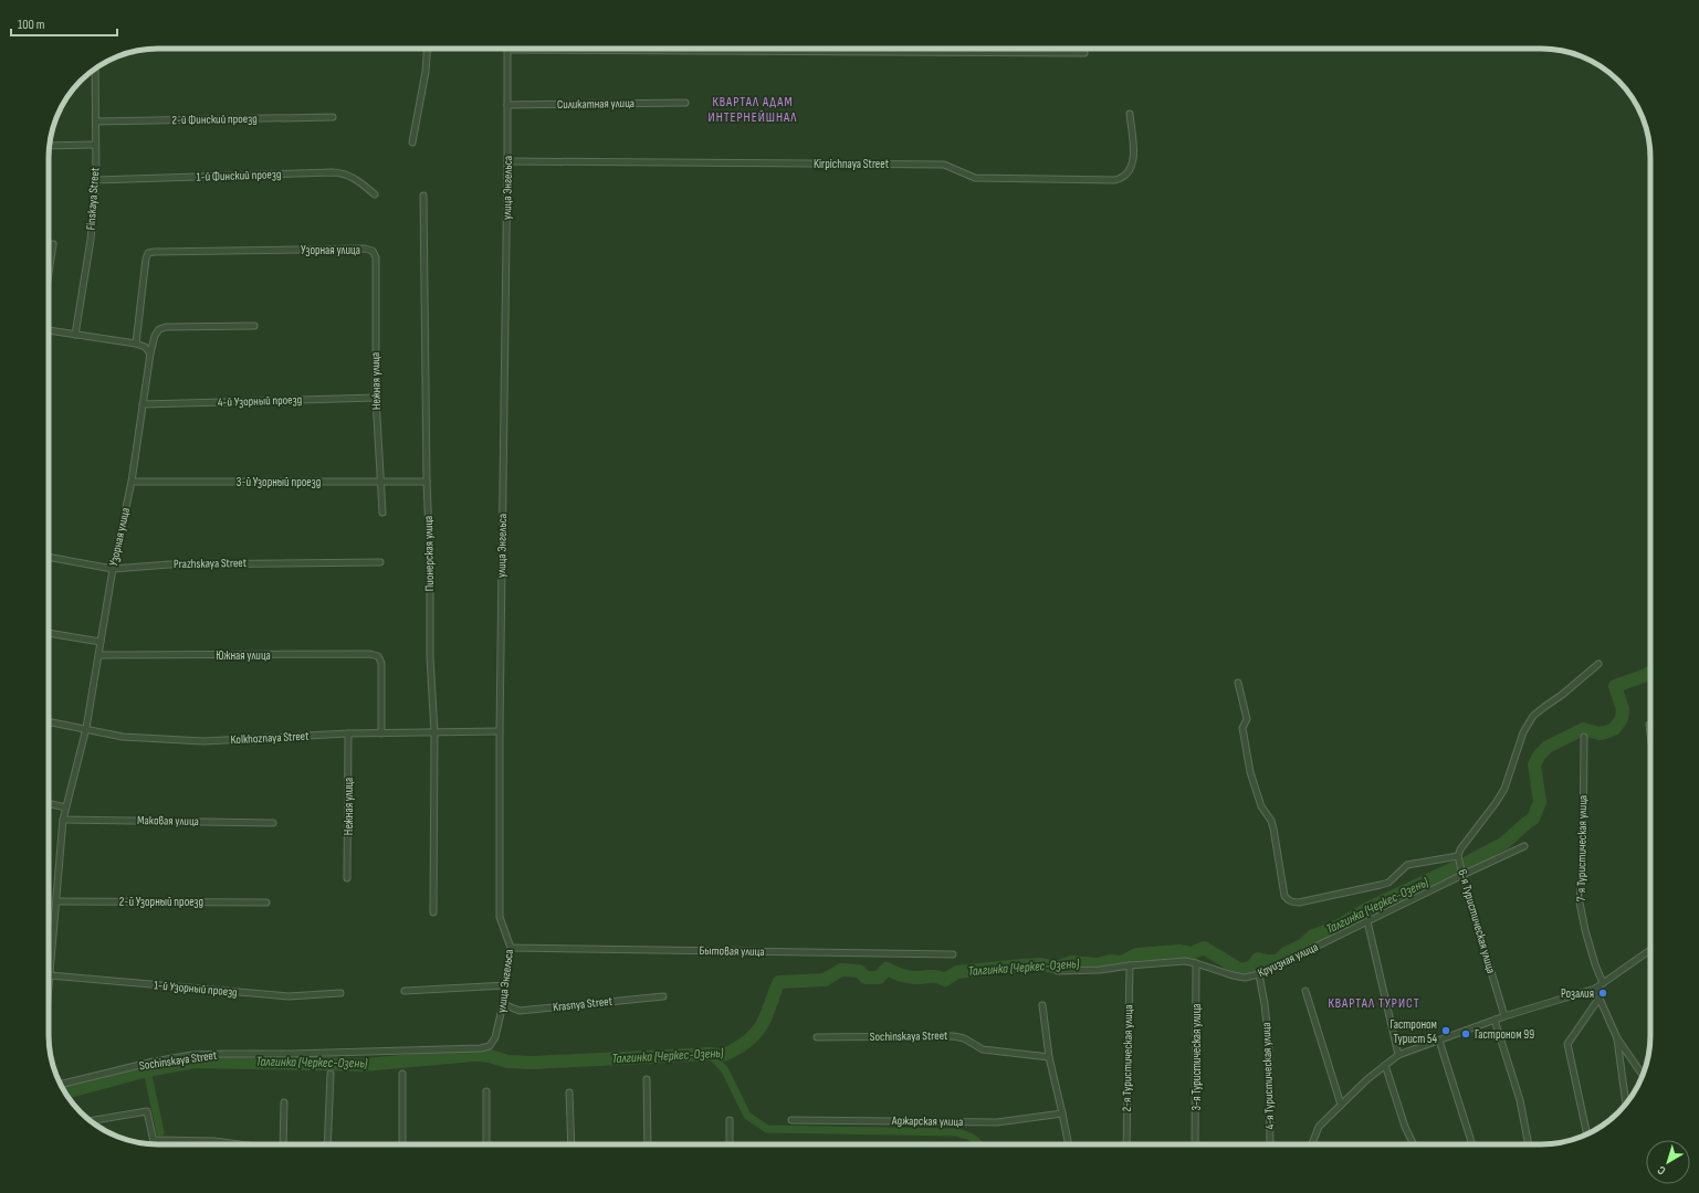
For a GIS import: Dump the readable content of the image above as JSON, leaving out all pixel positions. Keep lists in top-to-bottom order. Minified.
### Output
{"streets":{"street":["Силикатная улица","2-й Финский проезд","Kirpichnaya Street","1-й Финский проезд","улица Энгельса","Finskaya Street","Узорная улица","Нежная улица","4-й Узорный проезд","3-й Узорный проезд","Пионерская улица","Prazhskaya Street","Южная улица","Kolkhoznaya Street","Маковая улица","7-я Туристическая улица","2-й Узорный проезд","6-я Туристическая улица","Бытовая улица","Круизная улица","1-й Узорный проезд","Krasnya Street","Sochinskaya Street","3-я Туристическая улица","2-я Туристическая улица","4-я Туристическая улица","Аджарская улица"]},"crossings":[["Силикатная улица","улица Энгельса"],["2-й Финский проезд","Finskaya Street"],["Kirpichnaya Street","улица Энгельса"],["1-й Финский проезд","Finskaya Street"],["улица Энгельса","Kolkhoznaya Street"],["улица Энгельса","Бытовая улица"],["улица Энгельса","Krasnya Street"],["улица Энгельса","Sochinskaya Street"],["Узорная улица","Нежная улица"],["Узорная улица","4-й Узорный проезд"],["Узорная улица","3-й Узорный проезд"],["Узорная улица","Prazhskaya Street"],["Узорная улица","Южная улица"],["Узорная улица","Kolkhoznaya Street"],["Узорная улица","Маковая улица"],["Узорная улица","2-й Узорный проезд"],["Узорная улица","1-й Узорный проезд"],["Нежная улица","4-й Узорный проезд"],["Нежная улица","3-й Узорный проезд"],["Нежная улица","Kolkhoznaya Street"],["3-й Узорный проезд","Пионерская улица"],["Пионерская улица","Kolkhoznaya Street"],["Южная улица","Kolkhoznaya Street"],["6-я Туристическая улица","Круизная улица"],["Круизная улица","3-я Туристическая улица"],["Круизная улица","2-я Туристическая улица"],["Круизная улица","4-я Туристическая улица"]],"districts":["КВАРТАЛ АДАМ ИНТЕРНЕЙШНАЛ","КВАРТАЛ ТУРИСТ"],"water":["Талгинка (Черкес-Озень)"],"places":["Розалия","Гастроном Турист 54","Гастроном 99"],"scale_bar":"100 m","north":"bottom left"}
